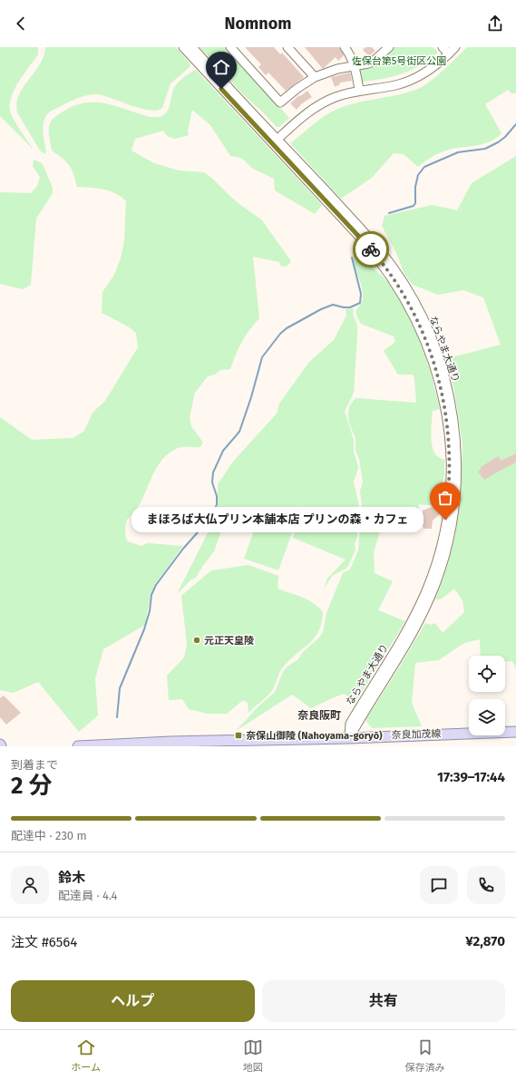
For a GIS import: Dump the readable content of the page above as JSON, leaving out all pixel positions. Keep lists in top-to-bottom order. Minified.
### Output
{"streets":{"main road":["奈良加茂線"],"street":["ならやま大通り"]},"crossings":[["ならやま大通り","奈良加茂線"]],"districts":["奈良阪町"],"parks":["佐保台第5号街区公園"],"places":{"other":["まほろば大仏プリン本舗本店 プリンの森・カフェ","元正天皇陵"],"transit":["奈保山御陵 (Nahoyama-goryō)"]},"page":{"header":"Nomnom","bubble":"まほろば大仏プリン本舗本店 プリンの森・カフェ","heading":["2 分","到着まで","17:39–17:44"],"panel":["鈴木","配達員 · 4.4","注文 #6564","¥2,870"],"bar":"配達中 · 230 m","buttons":["ヘルプ","共有"],"tabs":["ホーム","地図","保存済み"]}}
